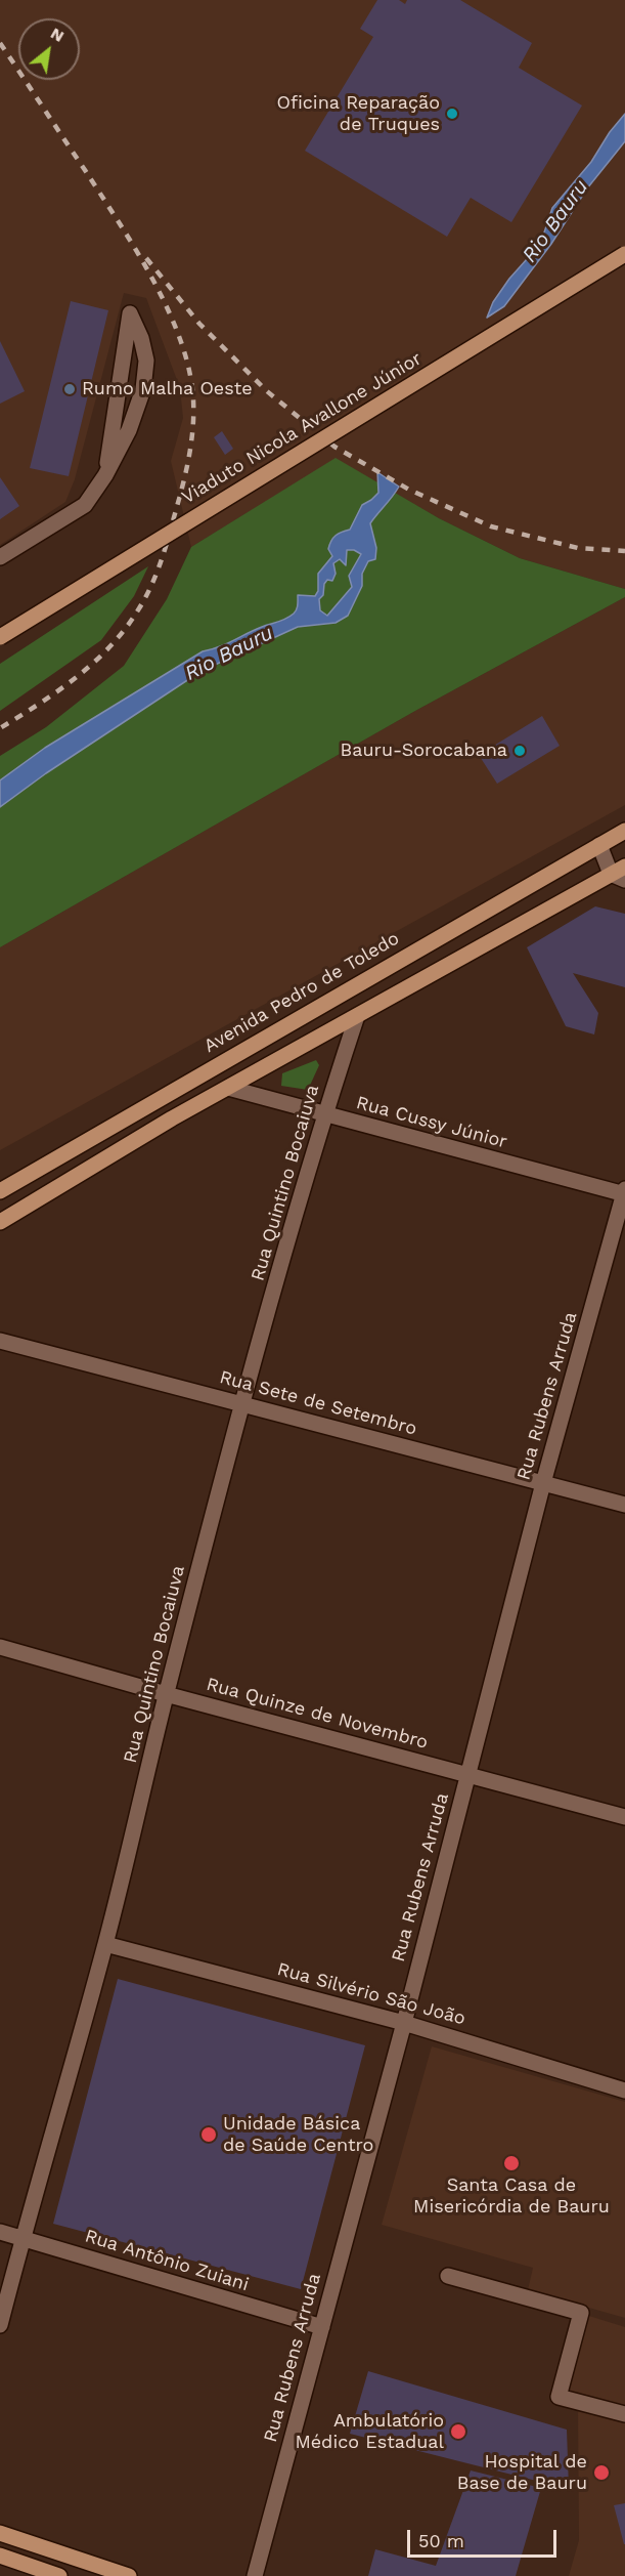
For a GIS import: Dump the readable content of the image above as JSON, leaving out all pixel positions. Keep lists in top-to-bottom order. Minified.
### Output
{"streets":{"main road":["Viaduto Nicola Avallone Júnior","Avenida Pedro de Toledo"],"street":["Rua Cussy Júnior","Rua Quintino Bocaiuva","Rua Rubens Arruda","Rua Sete de Setembro","Rua Quinze de Novembro","Rua Silvério São João","Rua Antônio Zuiani"]},"crossings":[["Rua Cussy Júnior","Rua Quintino Bocaiuva"],["Rua Cussy Júnior","Rua Rubens Arruda"],["Rua Quintino Bocaiuva","Rua Sete de Setembro"],["Rua Quintino Bocaiuva","Rua Quinze de Novembro"],["Rua Quintino Bocaiuva","Rua Silvério São João"],["Rua Quintino Bocaiuva","Rua Antônio Zuiani"],["Rua Rubens Arruda","Rua Sete de Setembro"],["Rua Rubens Arruda","Rua Quinze de Novembro"],["Rua Rubens Arruda","Rua Silvério São João"],["Rua Rubens Arruda","Rua Antônio Zuiani"]],"water":["Rio Bauru"],"places":["Oficina Reparação de Truques","Rumo Malha Oeste","Bauru-Sorocabana","Unidade Básica de Saúde Centro","Santa Casa de Misericórdia de Bauru","Ambulatório Médico Estadual","Hospital de Base de Bauru"],"scale_bar":"50 m","north":"top right"}
